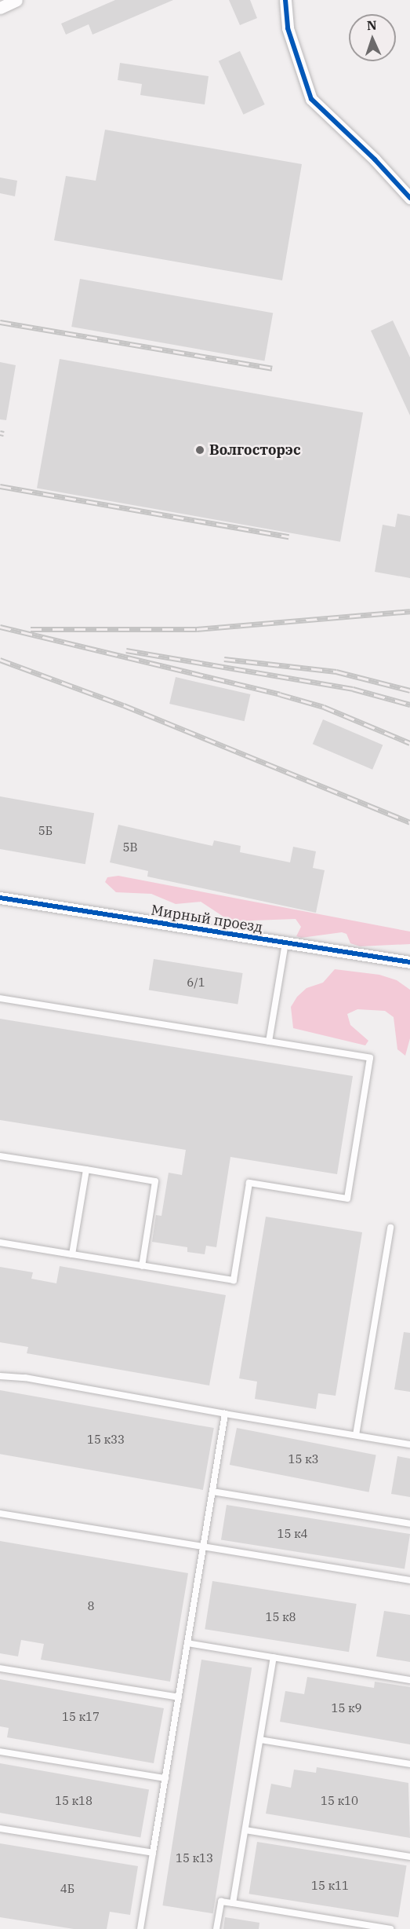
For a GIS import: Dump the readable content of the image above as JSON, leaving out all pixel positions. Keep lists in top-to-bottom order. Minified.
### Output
{"streets":{"street":["Мирный проезд"]},"places":["Волгосторэс"],"house_numbers":["5Б","5В","6/1","15 к33","15 к3","15 к4","8","15 к8","15 к9","15 к17","15 к18","15 к10","15 к13","15 к11","4Б"],"north":"top"}
